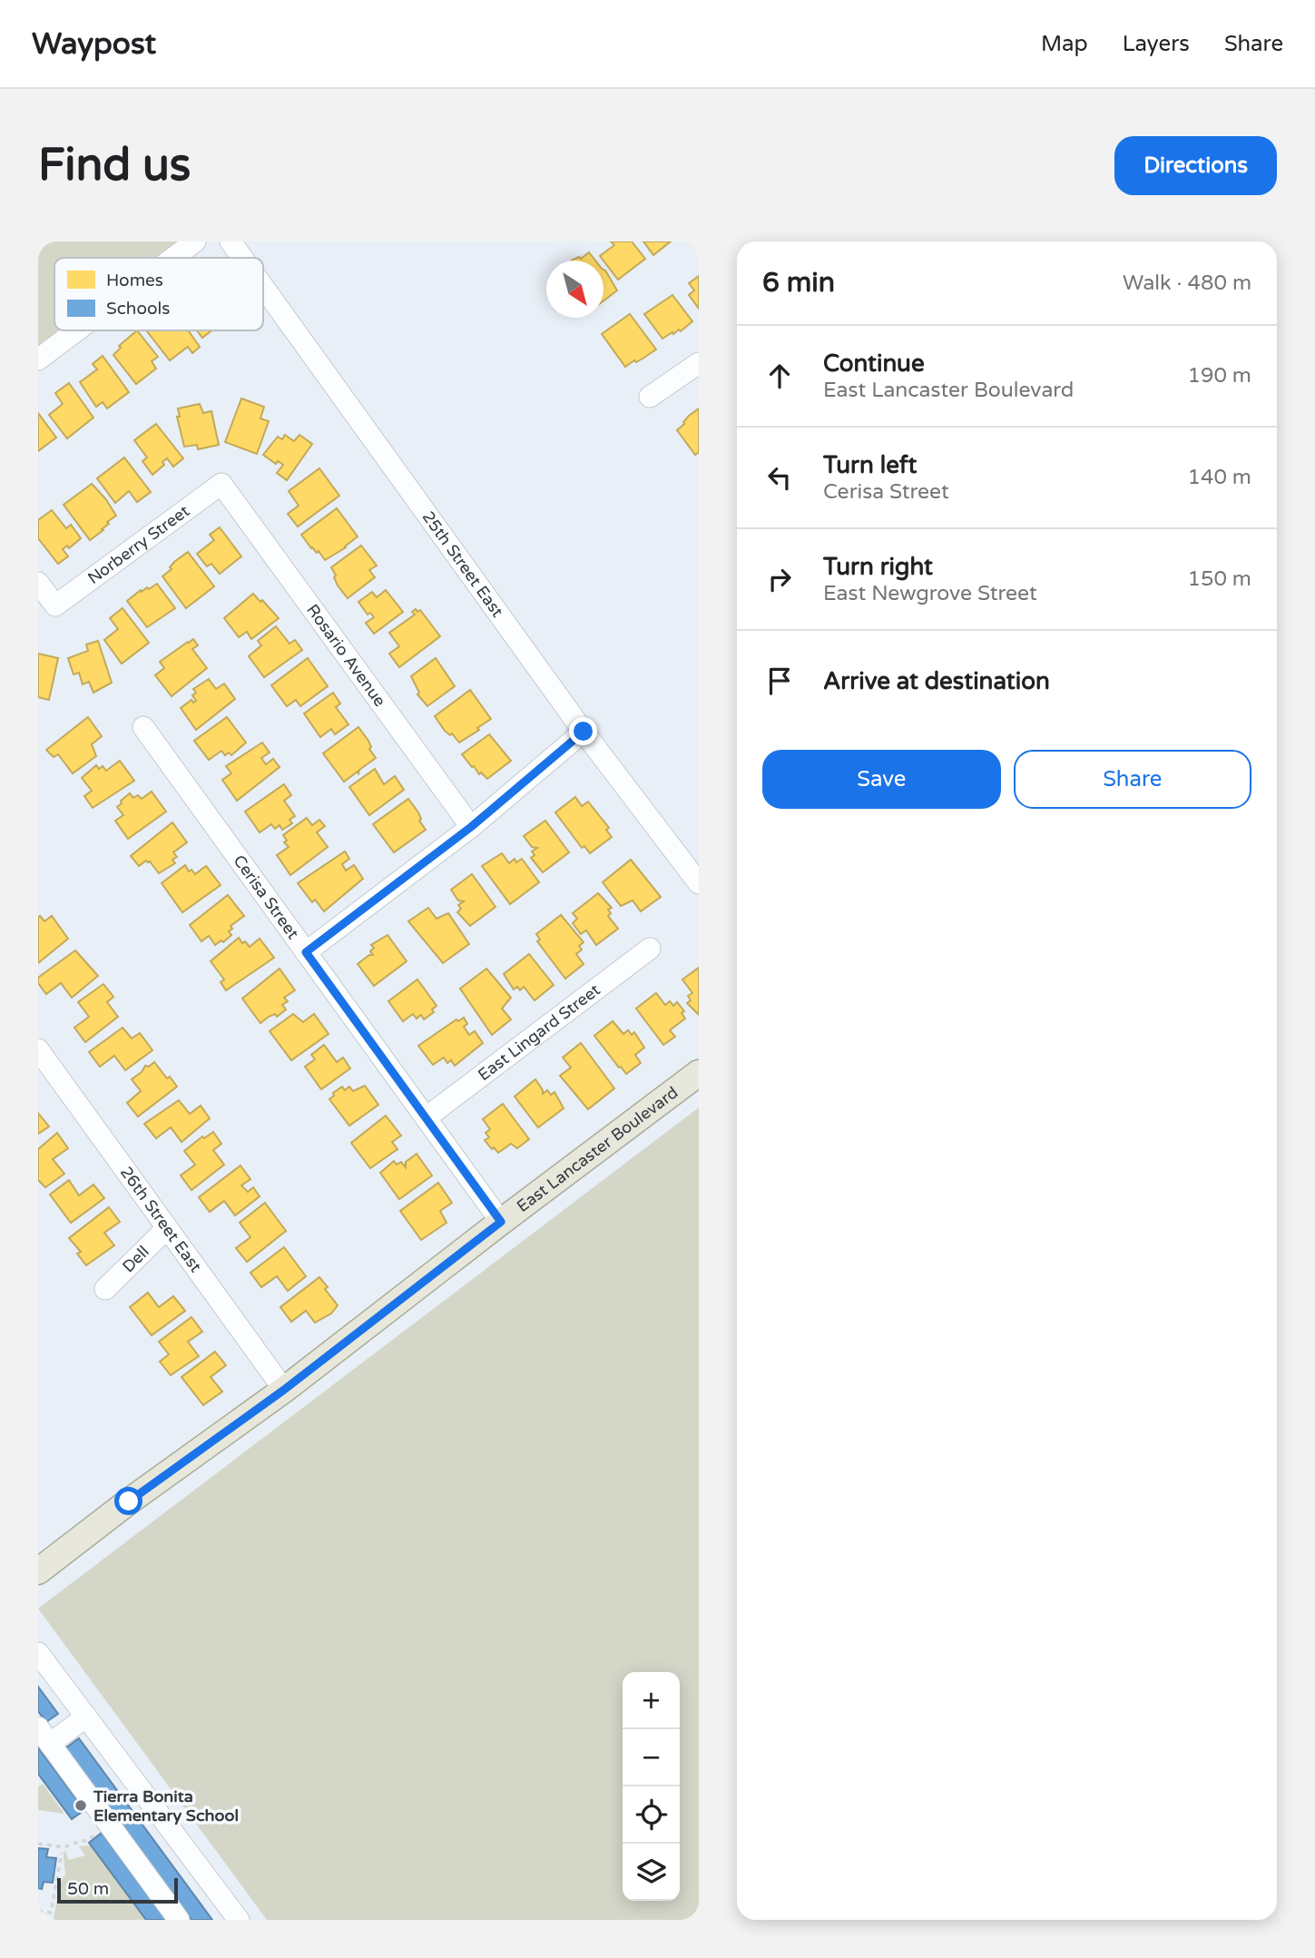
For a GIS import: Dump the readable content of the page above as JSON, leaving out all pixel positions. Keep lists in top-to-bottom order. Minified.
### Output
{"streets":{"main road":["East Lancaster Boulevard"],"street":["Norberry Street","25th Street East","Rosario Avenue","Cerisa Street","East Lingard Street","26th Street East","Dell"]},"crossings":[["Norberry Street","Rosario Avenue"],["Cerisa Street","East Lingard Street"],["Cerisa Street","East Lancaster Boulevard"],["East Lancaster Boulevard","26th Street East"],["26th Street East","Dell"]],"places":["Tierra Bonita Elementary School"],"legend":["Homes","Schools"],"scale_bar":"50 m","north":"bottom right","page":{"header":"Waypost","nav":["Map","Layers","Share"],"buttons":["Directions",["Save","Share"]],"title":"Find us","heading":["6 min","Walk · 480 m"],"list":[["Continue","East Lancaster Boulevard","190 m"],["Turn left","Cerisa Street","140 m"],["Turn right","East Newgrove Street","150 m"],"Arrive at destination"],"map_buttons":["+","−"],"scale":"50 m"}}
